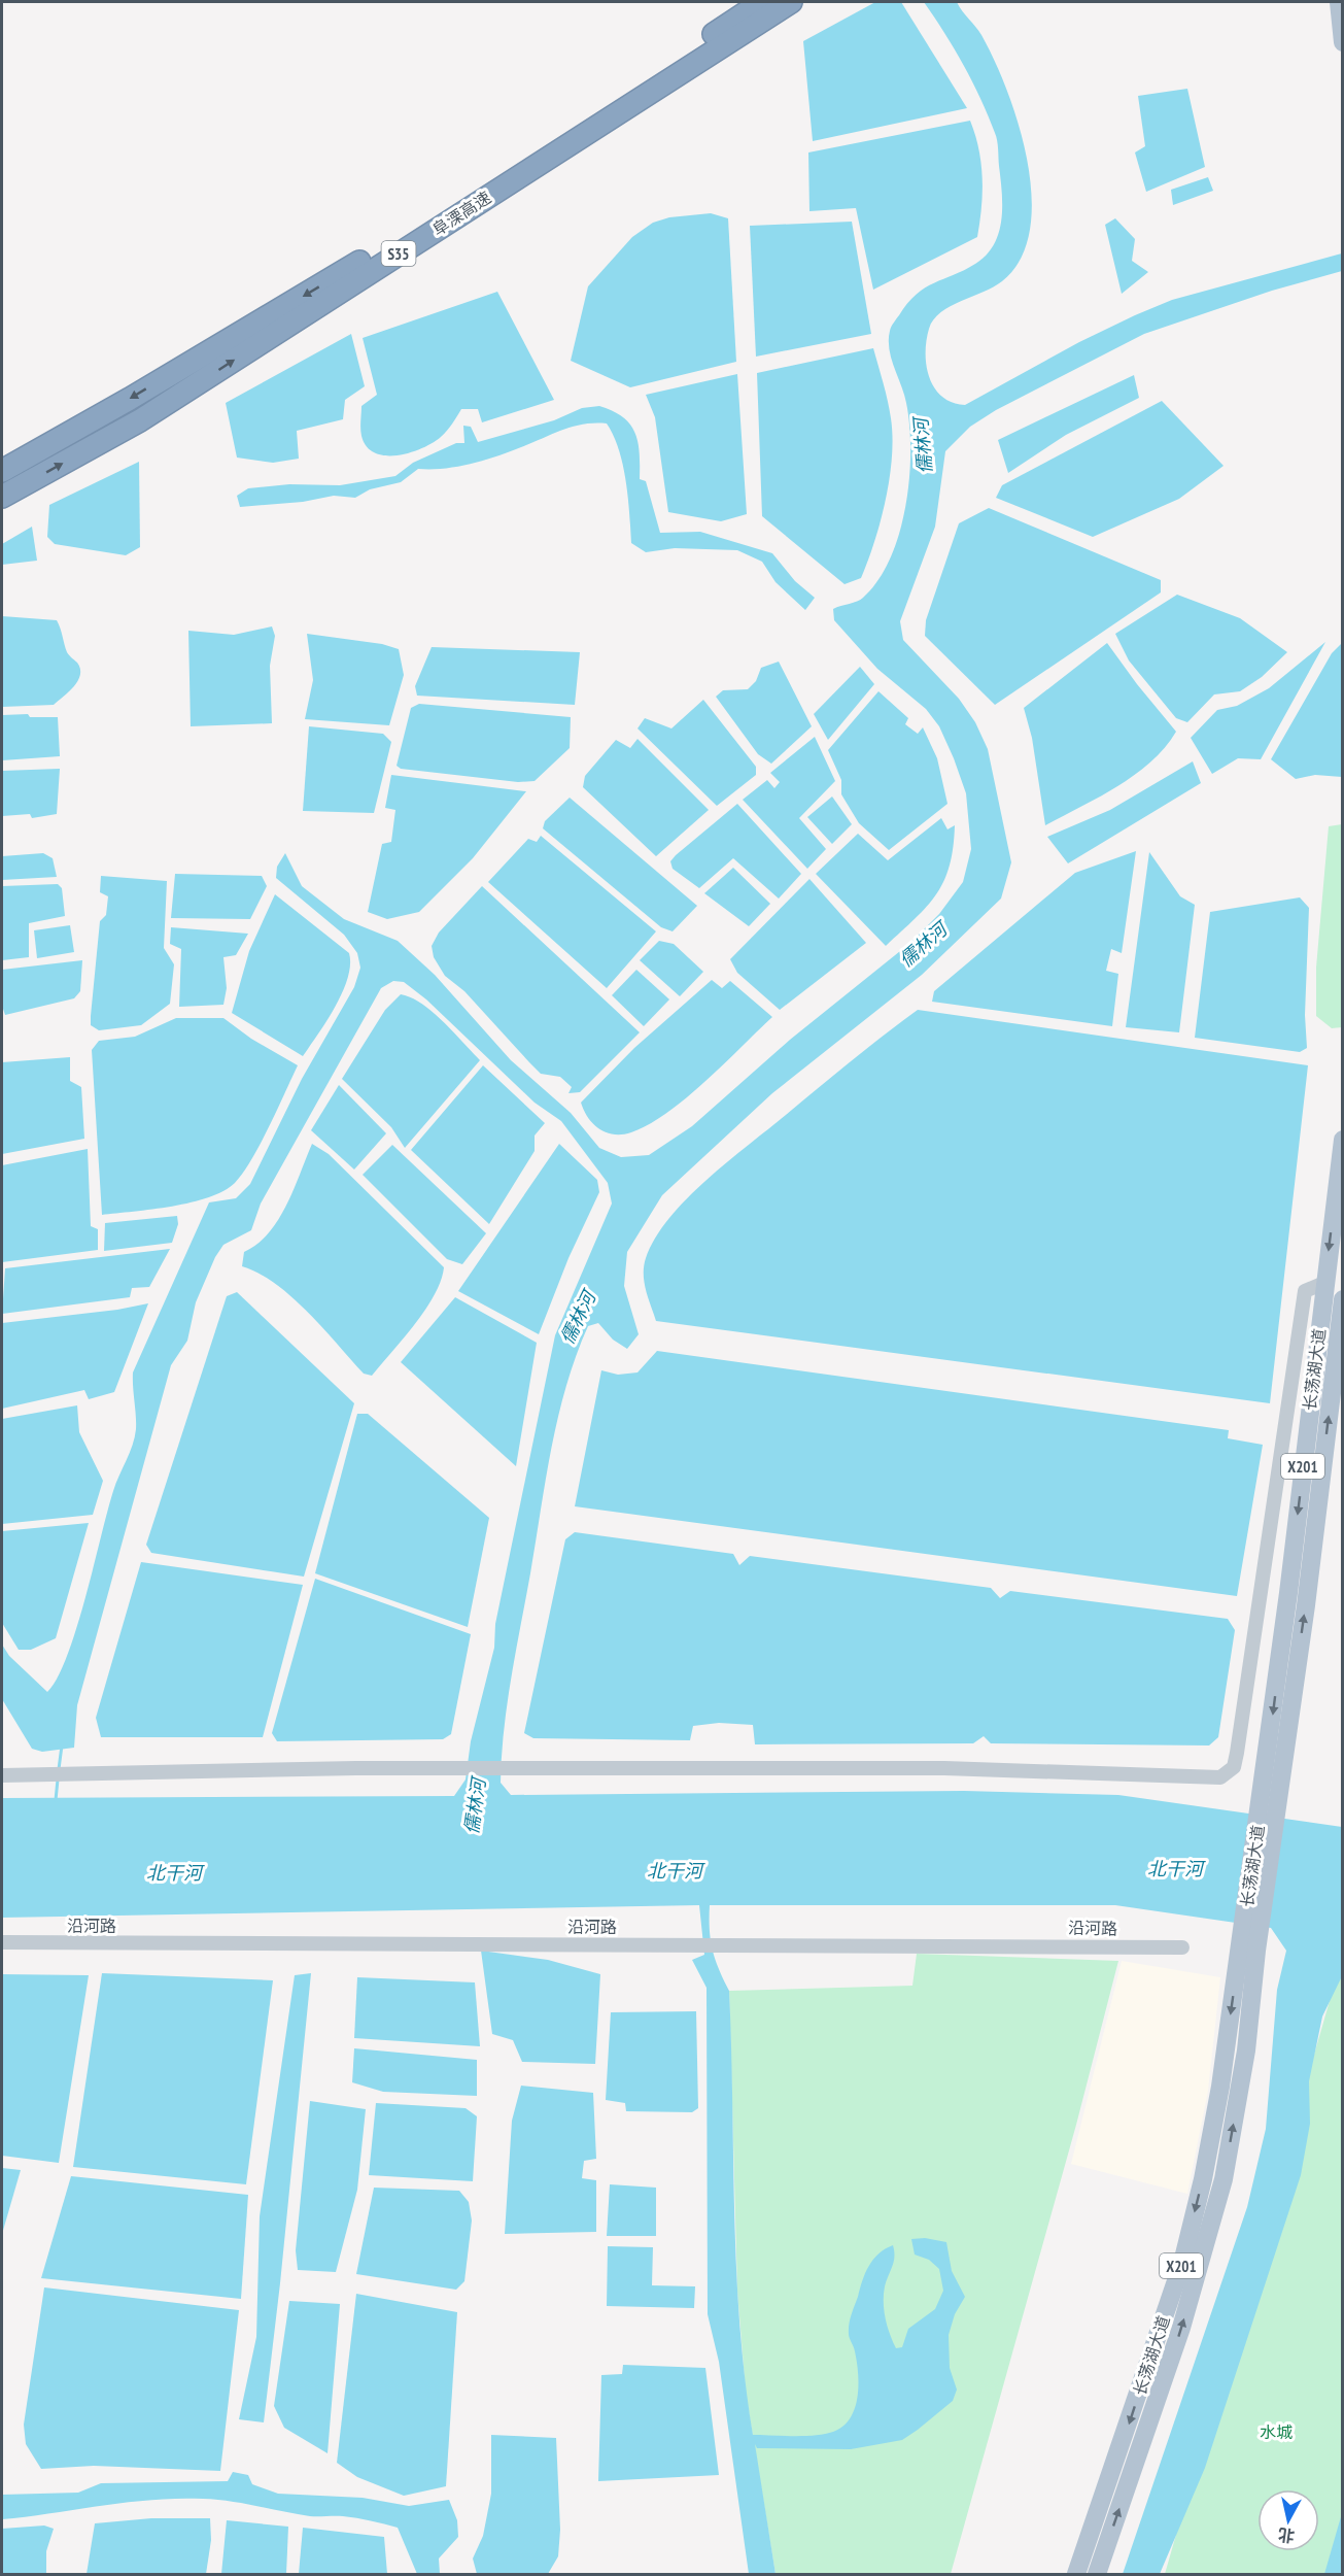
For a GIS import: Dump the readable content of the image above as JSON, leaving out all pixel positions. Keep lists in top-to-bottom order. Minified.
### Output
{"streets":{"highway":["阜溧高速","S35"],"main road":["长荡湖大道","X201"],"street":["沿河路"]},"water":["儒林河","北干河"],"parks":["水城"],"north":"bottom"}
